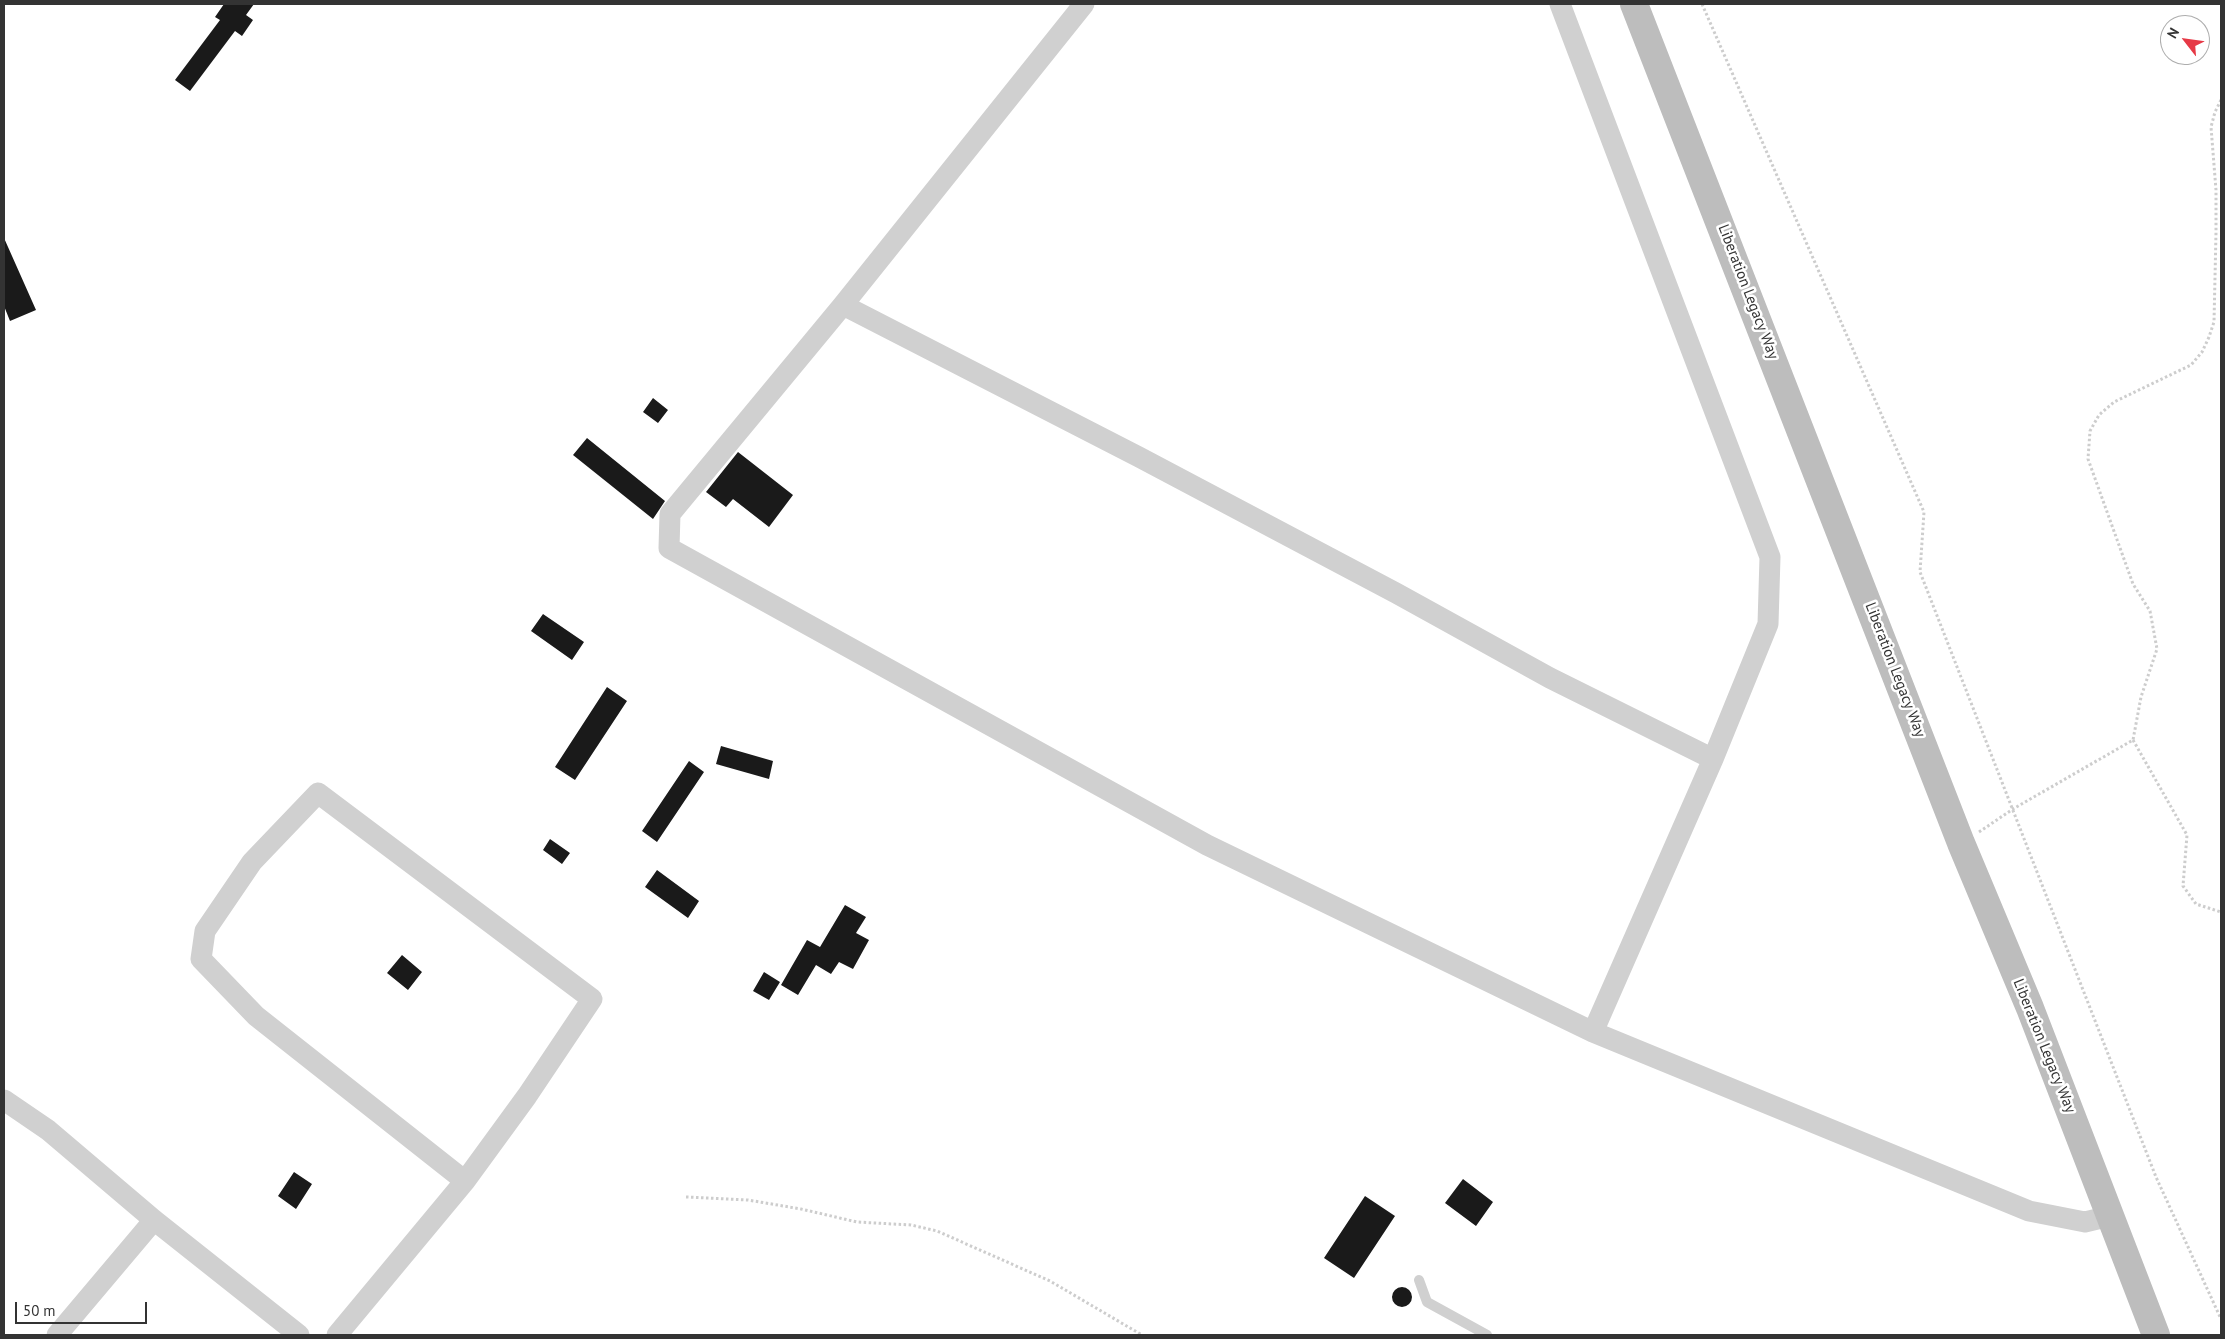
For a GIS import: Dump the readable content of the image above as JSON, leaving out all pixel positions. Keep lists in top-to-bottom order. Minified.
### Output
{"streets":{"main road":["Liberation Legacy Way"]},"scale_bar":"50 m","north":"top left"}
